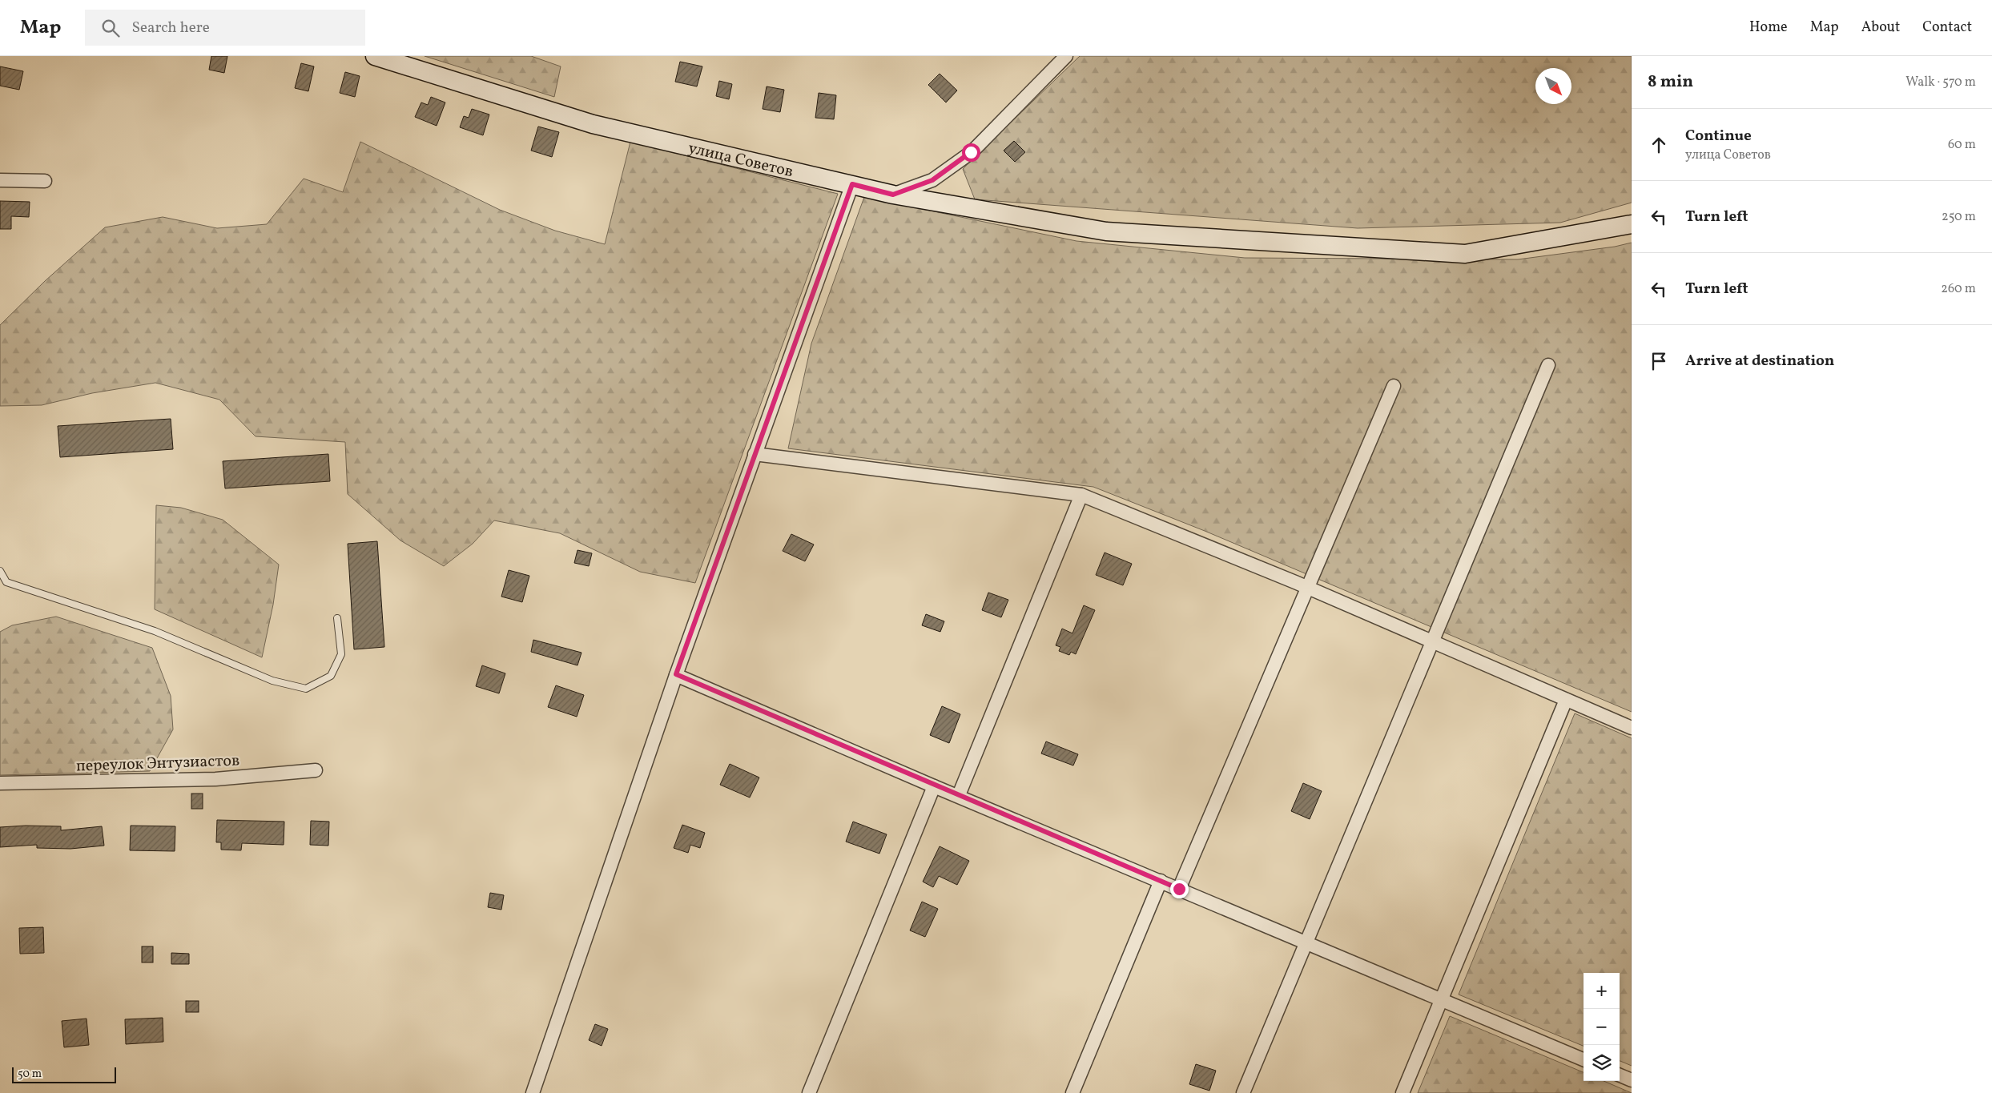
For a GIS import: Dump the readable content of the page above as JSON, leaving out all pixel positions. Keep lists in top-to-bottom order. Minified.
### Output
{"streets":{"main road":["улица Советов"],"street":["переулок Энтузиастов"]},"scale_bar":"50 m","north":"bottom right","page":{"header":"Map","search":"Search here","nav":["Home","Map","About","Contact"],"heading":["8 min","Walk · 570 m"],"list":[["Continue","улица Советов","60 m"],["Turn left","250 m"],["Turn left","260 m"],"Arrive at destination"],"map_buttons":["+","−"],"scale":"50 m"}}
